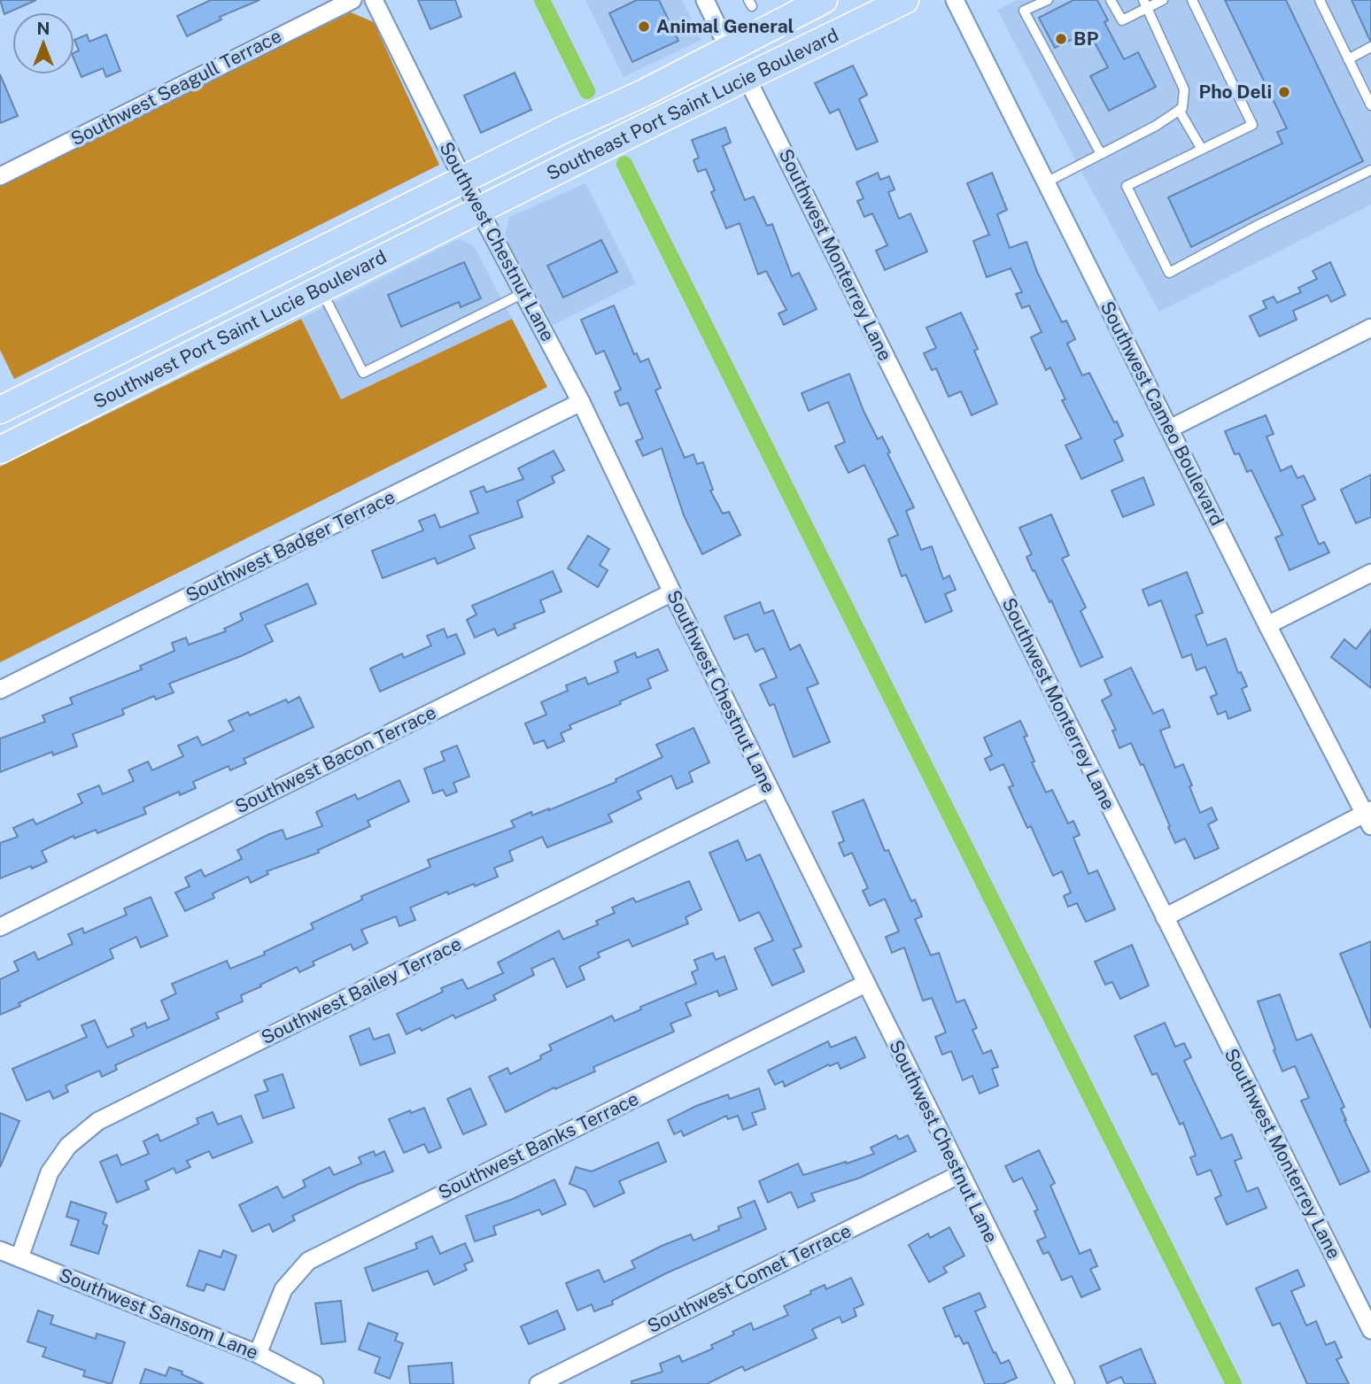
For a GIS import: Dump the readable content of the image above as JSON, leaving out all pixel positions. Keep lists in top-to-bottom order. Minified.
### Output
{"streets":{"main road":["Southeast Port Saint Lucie Boulevard","Southwest Port Saint Lucie Boulevard"],"street":["Southwest Seagull Terrace","Southwest Chestnut Lane","Southwest Monterrey Lane","Southwest Cameo Boulevard","Southwest Badger Terrace","Southwest Bacon Terrace","Southwest Bailey Terrace","Southwest Banks Terrace","Southwest Comet Terrace","Southwest Sansom Lane"]},"crossings":[["Southeast Port Saint Lucie Boulevard","Southwest Chestnut Lane"],["Southeast Port Saint Lucie Boulevard","Southwest Monterrey Lane"],["Southeast Port Saint Lucie Boulevard","Southwest Port Saint Lucie Boulevard"],["Southwest Chestnut Lane","Southwest Port Saint Lucie Boulevard"],["Southwest Chestnut Lane","Southwest Badger Terrace"],["Southwest Chestnut Lane","Southwest Bacon Terrace"],["Southwest Chestnut Lane","Southwest Bailey Terrace"],["Southwest Chestnut Lane","Southwest Banks Terrace"],["Southwest Chestnut Lane","Southwest Comet Terrace"],["Southwest Bailey Terrace","Southwest Sansom Lane"],["Southwest Banks Terrace","Southwest Sansom Lane"]],"places":["Animal General","BP","Pho Deli"],"north":"top"}
